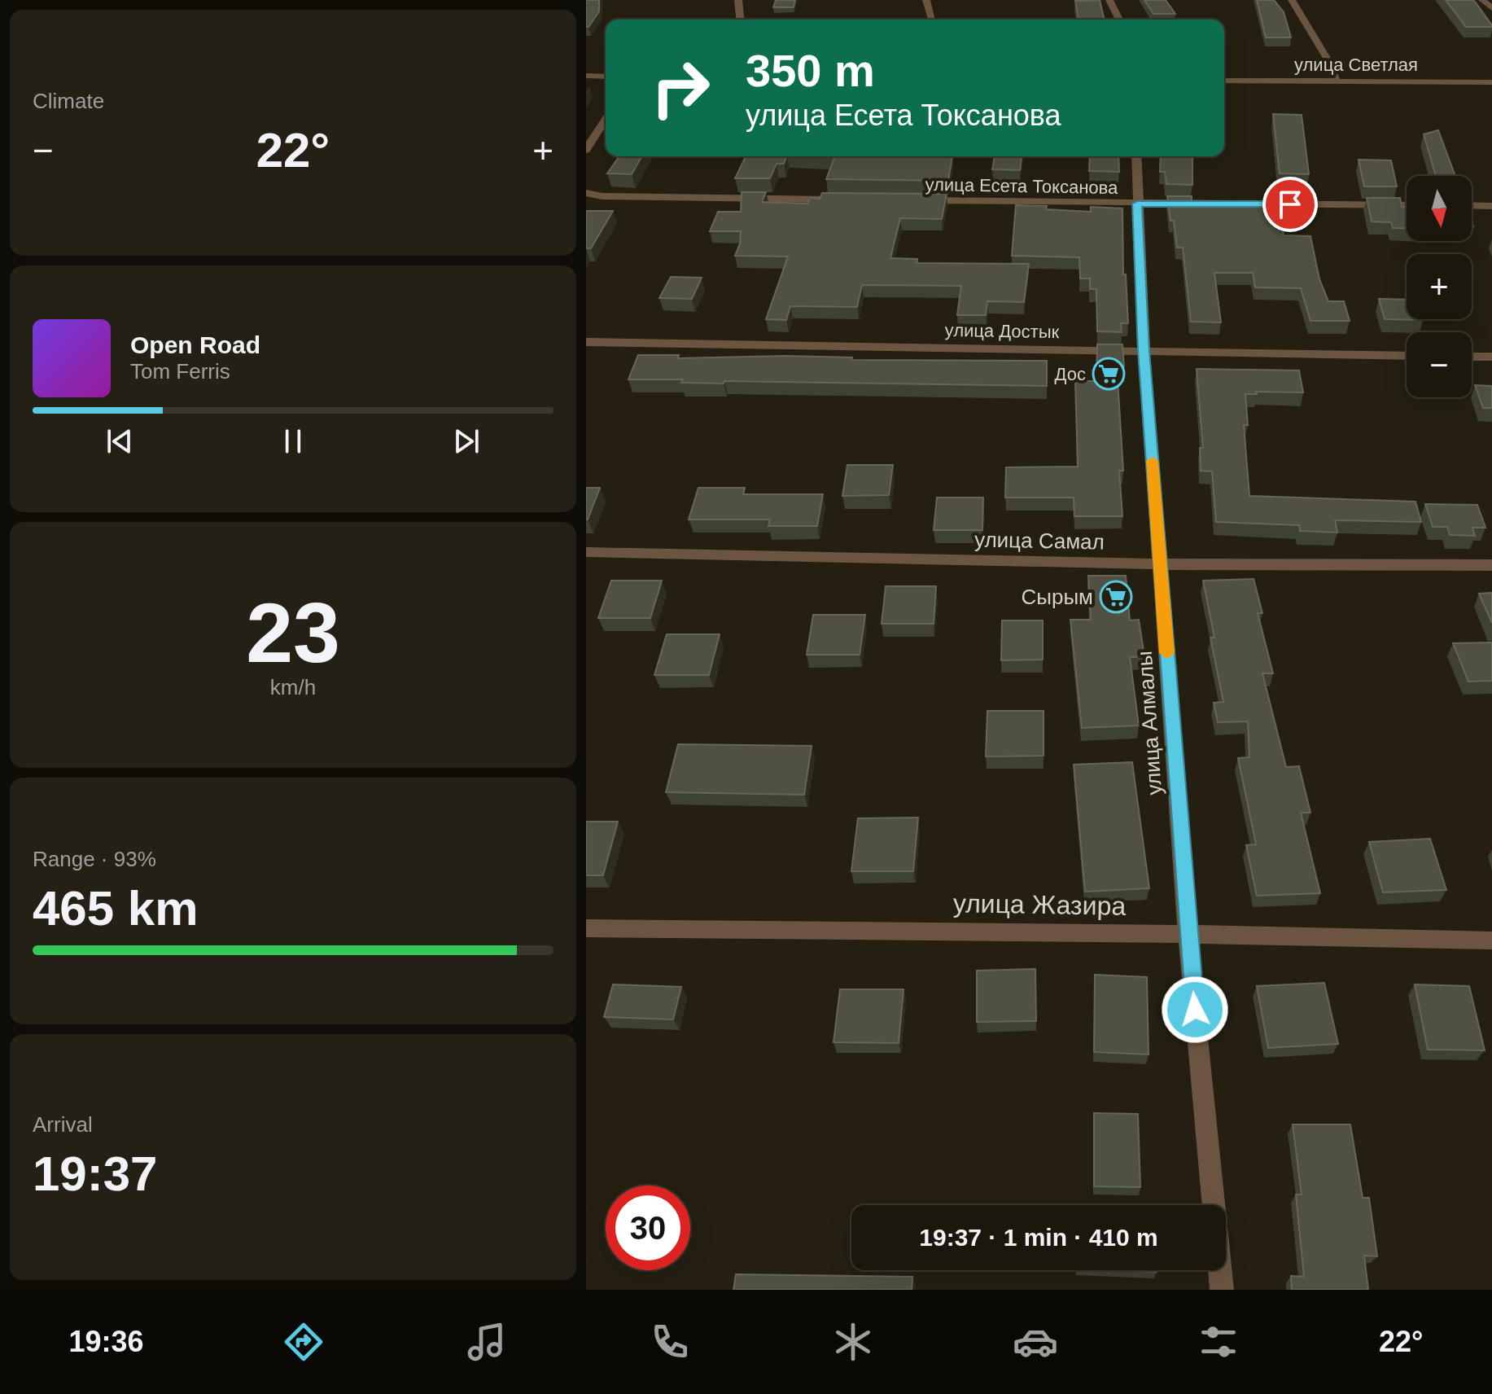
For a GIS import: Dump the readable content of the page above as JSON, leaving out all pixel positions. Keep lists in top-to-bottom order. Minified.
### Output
{"streets":{"street":["улица Светлая","улица Есета Токсанова","улица Достык","улица Самал","улица Алмалы","улица Жазира"]},"crossings":[["улица Есета Токсанова","улица Алмалы"],["улица Достык","улица Алмалы"],["улица Самал","улица Алмалы"],["улица Алмалы","улица Жазира"]],"places":{"supermarket":["Дос","Сырым"]},"north":"bottom","page":{"tile":["Climate",["23","km/h"],["Range · 93%","465 km"],["Arrival","19:37"]],"turn":["350 m","улица Есета Токсанова"],"heat":["−","22°","+"],"map_buttons":["+","−"],"song":["Open Road","Tom Ferris"],"limit":"30","trip":"19:37 · 1 min · 410 m","tabs":["19:36","22°"]}}
